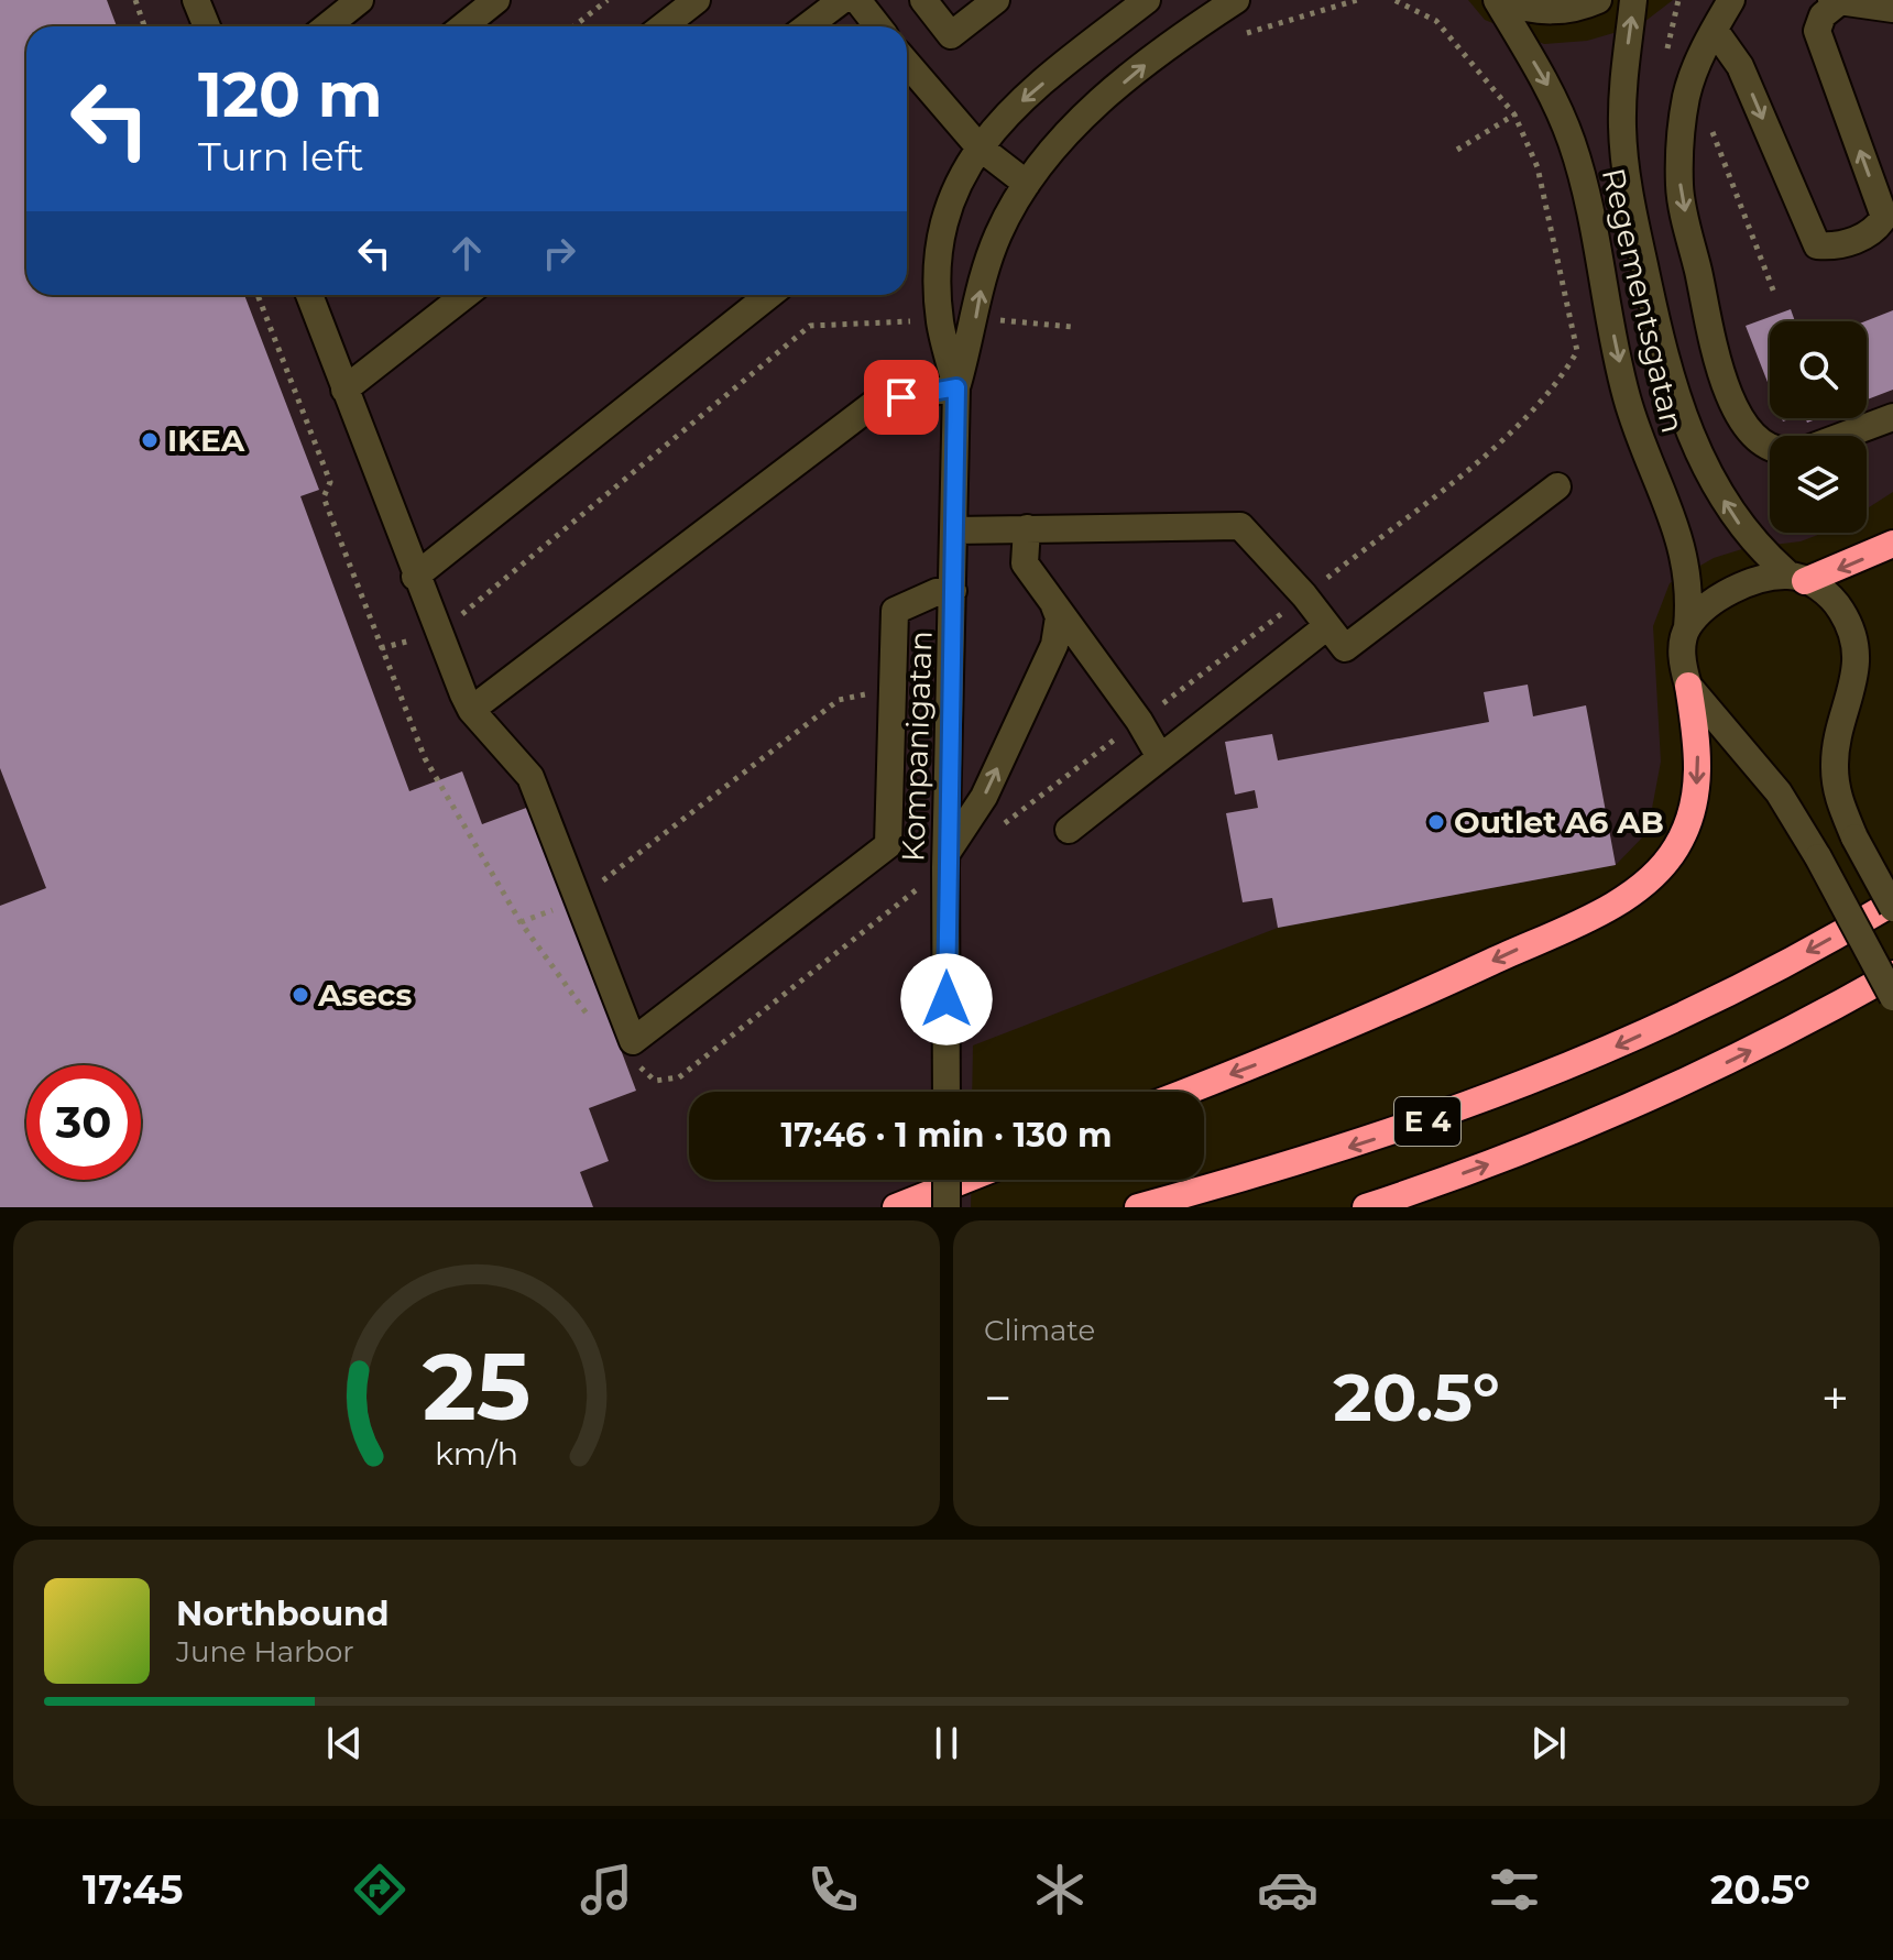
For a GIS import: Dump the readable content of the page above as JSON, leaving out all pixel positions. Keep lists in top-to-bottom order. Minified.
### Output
{"streets":{"highway":["E 4"],"street":["Regementsgatan","Kompanigatan"]},"crossings":[["Regementsgatan","E 4"]],"places":["IKEA","Outlet A6 AB","Asecs"],"page":{"turn":["120 m","Turn left"],"limit":"30","trip":"17:46 · 1 min · 130 m","tile":"Climate","heat":["−","20.5°","+"],"song":["Northbound","June Harbor"],"tabs":["17:45","20.5°"],"gauge":["25","km/h"]}}
